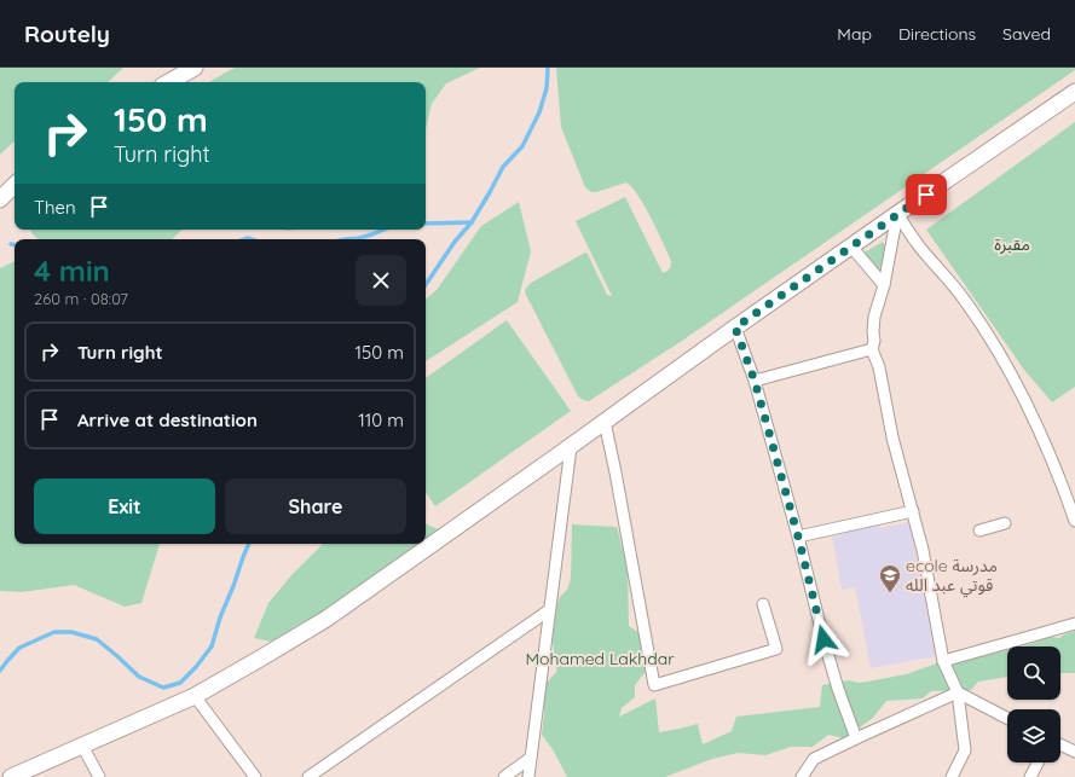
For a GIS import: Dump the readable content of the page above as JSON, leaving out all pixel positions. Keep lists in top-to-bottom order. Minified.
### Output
{"parks":["مقبرة","Mohamed Lakhdar"],"places":{"school or university":["ecole مدرسة قوتي عبد الله"]},"page":{"header":"Routely","nav":["Map","Directions","Saved"],"turn":["150 m","Turn right"],"then":"Then","heading":["4 min","260 m · 08:07"],"list":[{"name":"Turn right","value":"150 m"},{"name":"Arrive at destination","value":"110 m"}],"buttons":["Exit","Share"]}}
